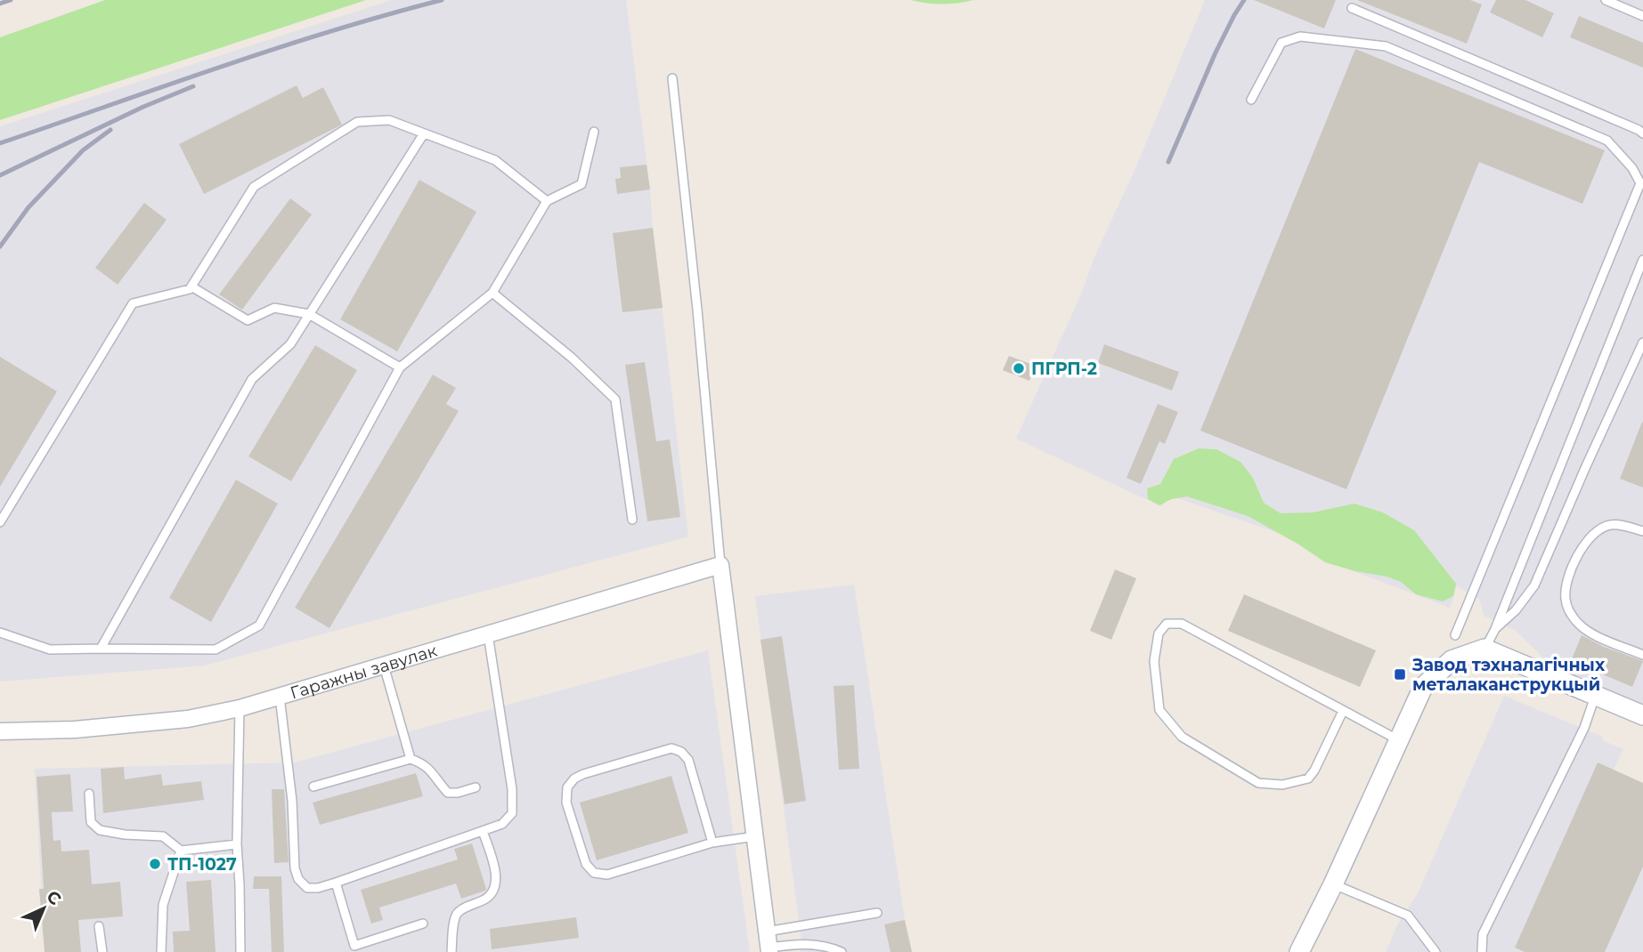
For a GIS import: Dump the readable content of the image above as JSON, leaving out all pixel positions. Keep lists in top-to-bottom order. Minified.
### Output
{"streets":{"street":["Гаражны завулак"]},"places":{"other":["ПГРП-2","ТП-1027"],"transit":["Завод тэхналагічных металаканструкцый"]},"north":"top right"}
